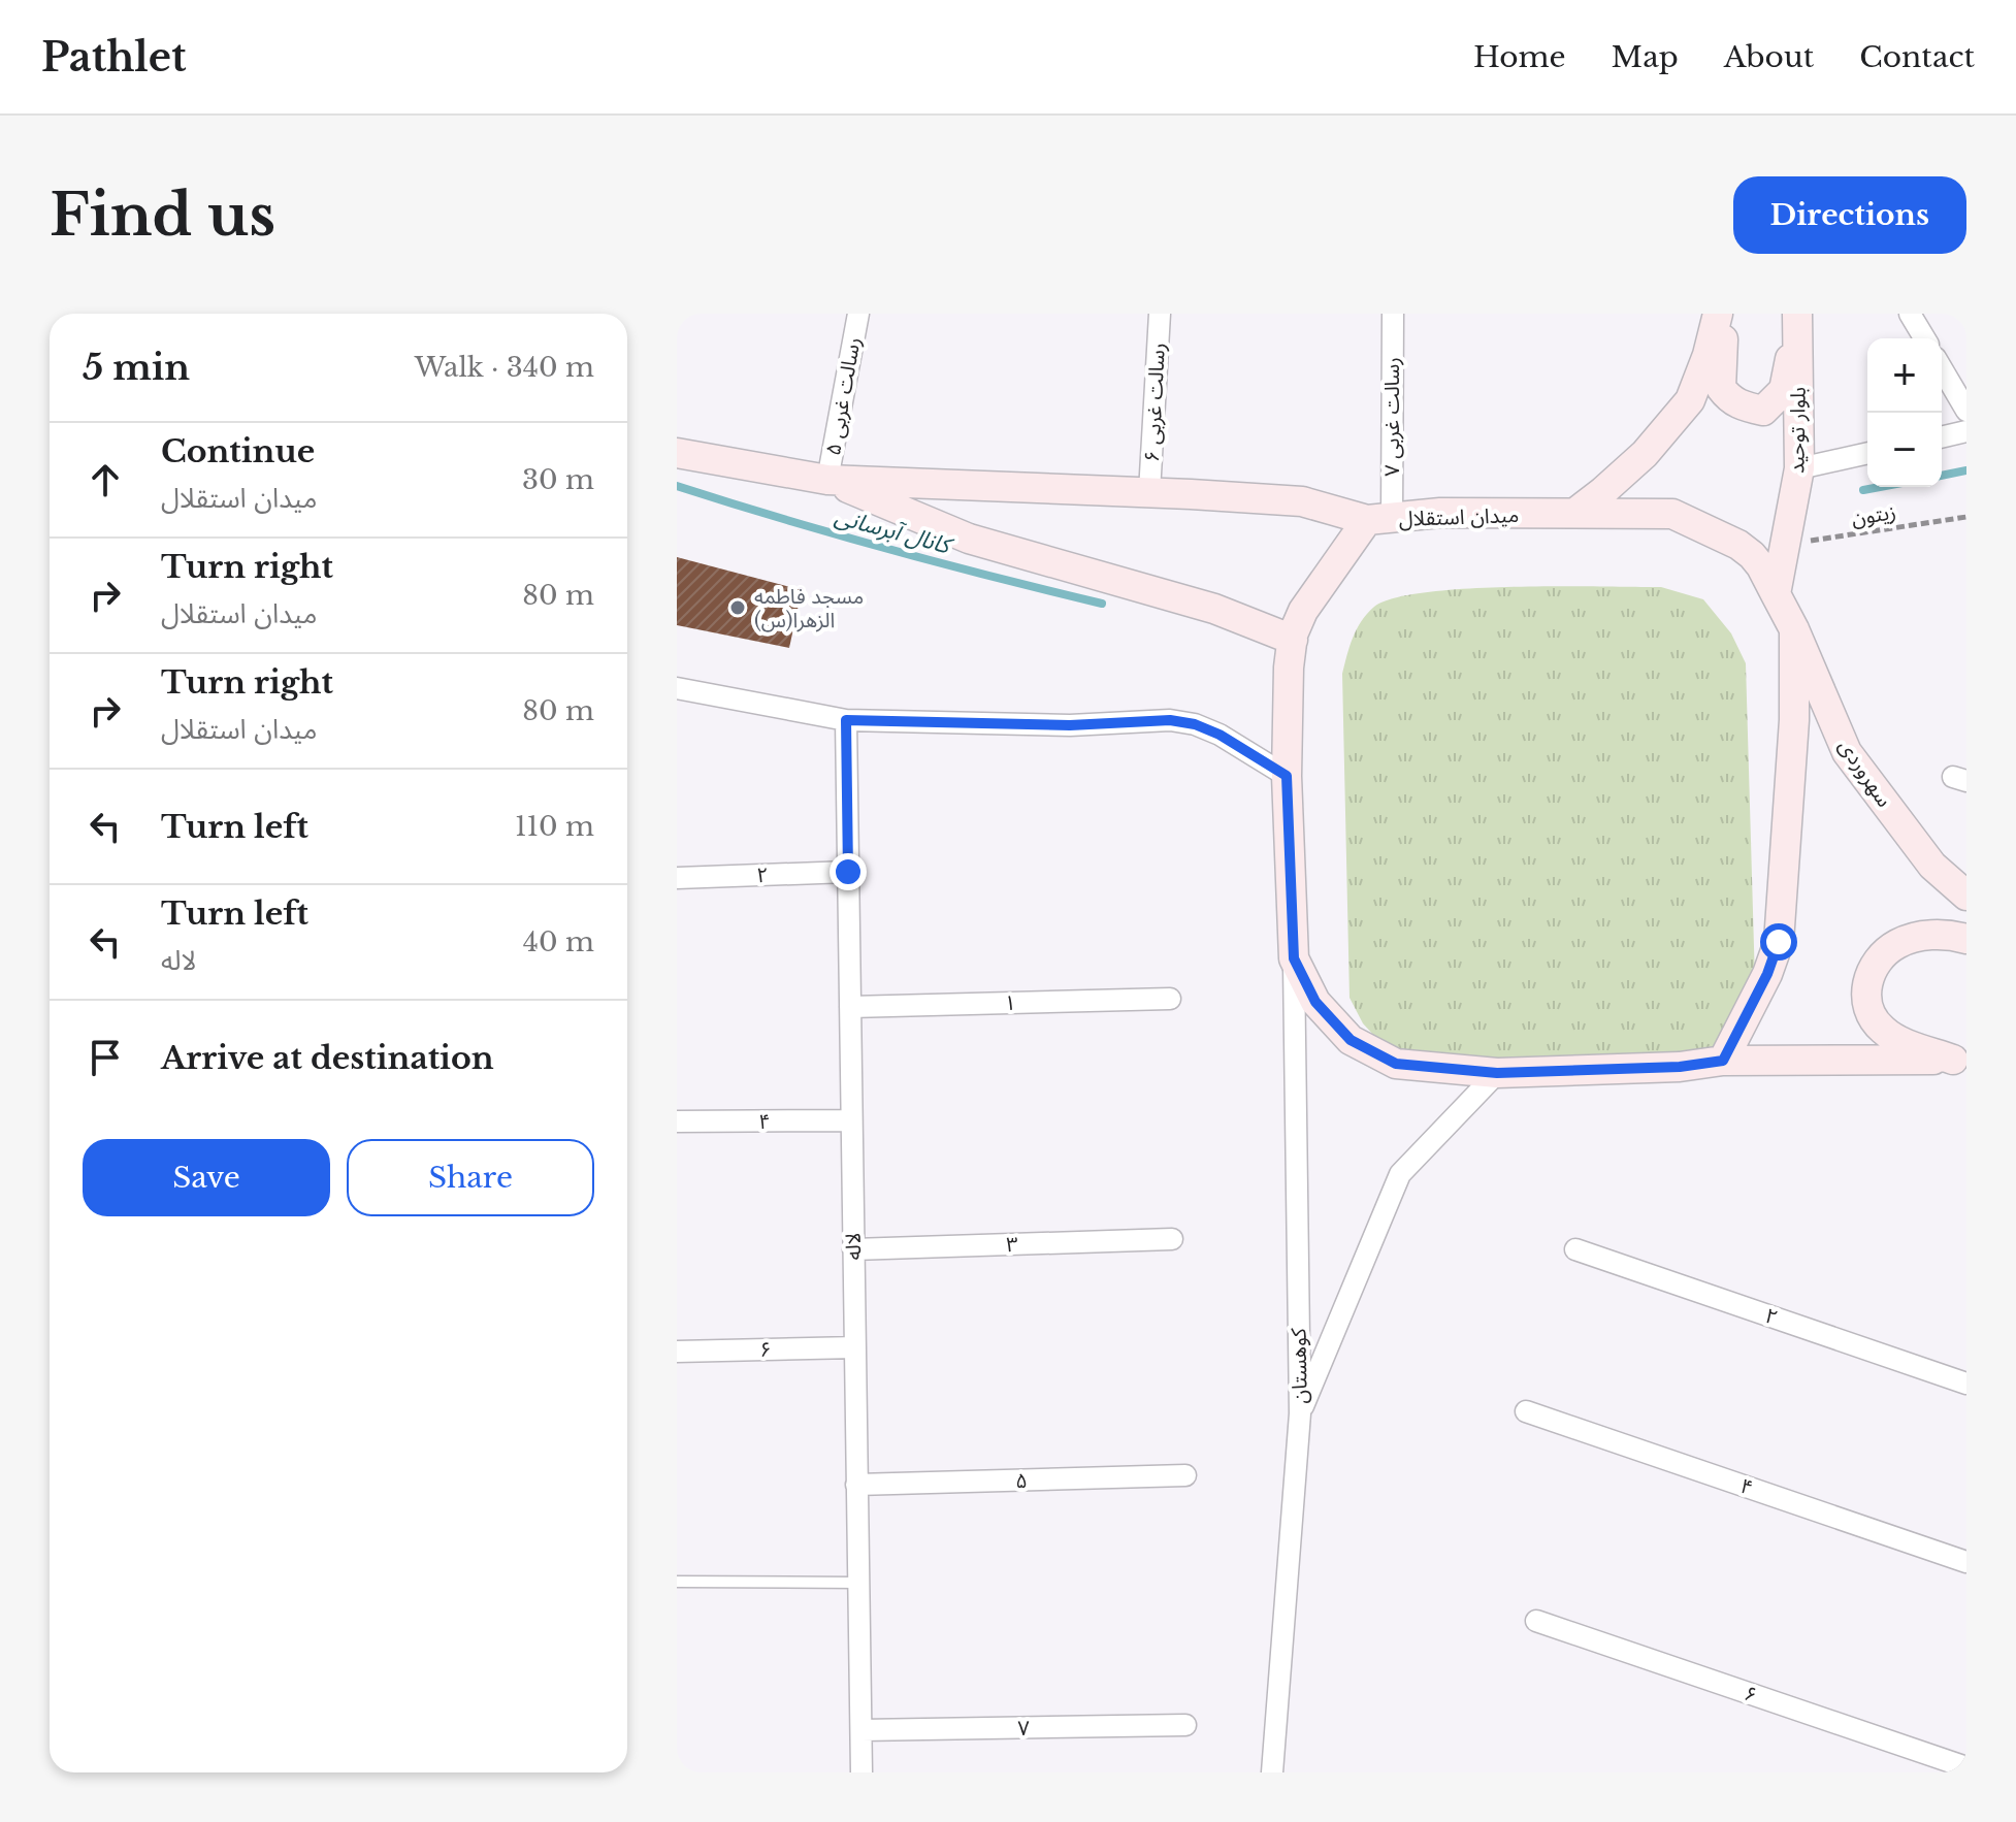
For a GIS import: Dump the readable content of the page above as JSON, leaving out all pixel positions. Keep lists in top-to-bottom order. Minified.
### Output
{"streets":{"main road":["بلوار توحید","میدان استقلال","سهروردی"],"street":["رسالت غربی ۵","رسالت غربی ۶","رسالت غربی ۷","۲","۱","۴","۳","لاله","۶","کوهستان","۵","۷"],"path":["زیتون"]},"crossings":[["رسالت غربی ۷","میدان استقلال"],["بلوار توحید","زیتون"],["بلوار توحید","میدان استقلال"],["میدان استقلال","سهروردی"],["۲","لاله"],["۱","لاله"],["۴","لاله"],["۳","لاله"],["لاله","۶"],["لاله","۵"],["لاله","۷"]],"water":["کانال آبرسانی"],"places":["مسجد فاطمه الزهرا(س)"],"page":{"header":"Pathlet","nav":["Home","Map","About","Contact"],"buttons":["Directions",["Save","Share"]],"title":"Find us","heading":["5 min","Walk · 340 m"],"map_buttons":["+","−"],"list":[["Continue","میدان استقلال","30 m"],["Turn right","میدان استقلال","80 m"],["Turn right","میدان استقلال","80 m"],["Turn left","110 m"],["Turn left","لاله","40 m"],"Arrive at destination"]}}
